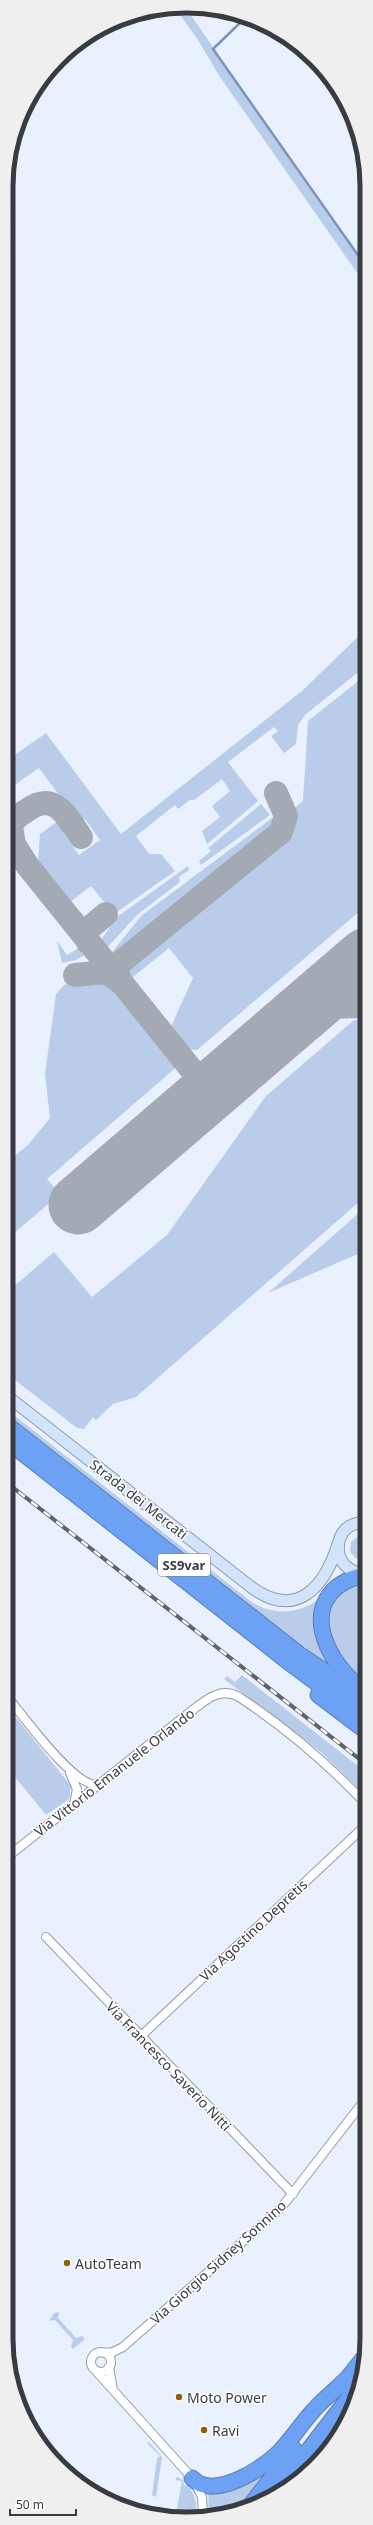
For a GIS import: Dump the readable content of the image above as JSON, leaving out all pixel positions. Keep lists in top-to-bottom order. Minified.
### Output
{"streets":{"highway":["SS9var"],"street":["Strada dei Mercati","Via Vittorio Emanuele Orlando","Via Agostino Depretis","Via Francesco Saverio Nitti","Via Giorgio Sidney Sonnino"]},"crossings":[["Via Agostino Depretis","Via Francesco Saverio Nitti"],["Via Francesco Saverio Nitti","Via Giorgio Sidney Sonnino"]],"places":["AutoTeam","Moto Power","Ravi"],"scale_bar":"50 m"}
